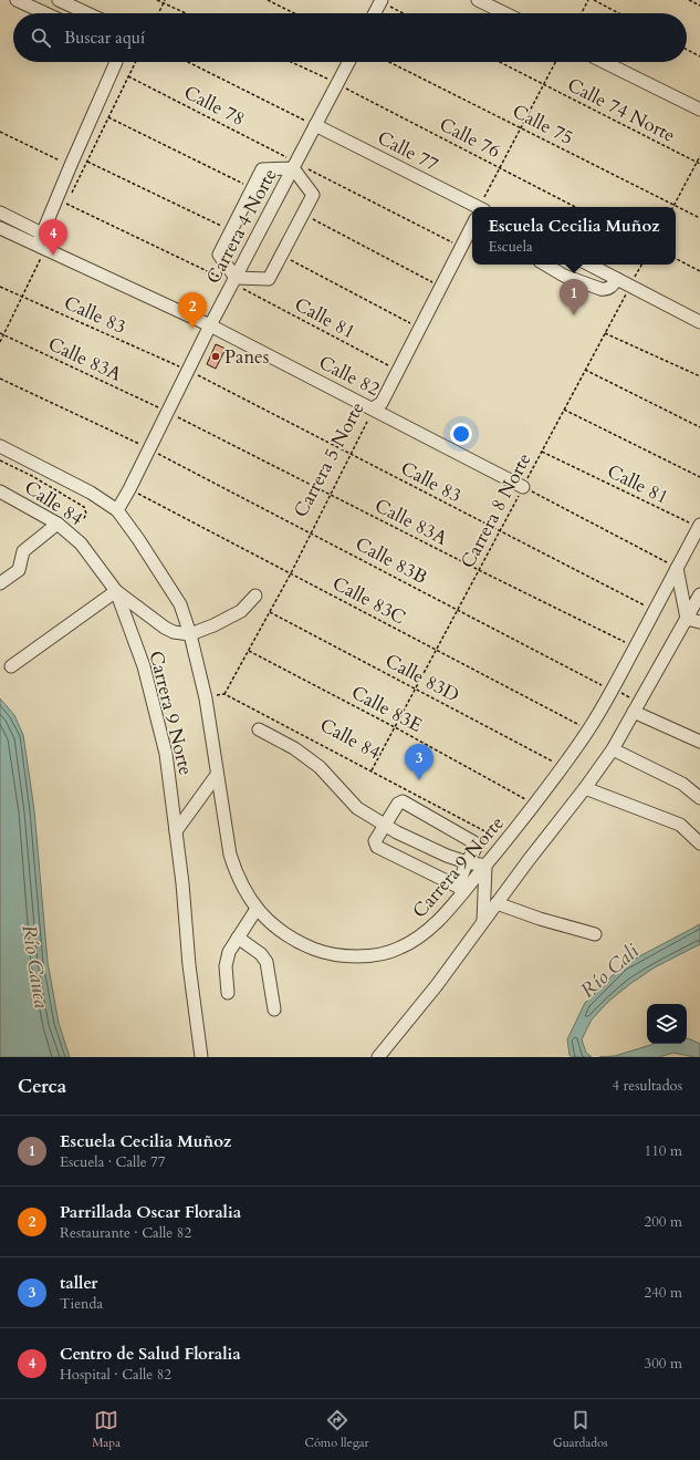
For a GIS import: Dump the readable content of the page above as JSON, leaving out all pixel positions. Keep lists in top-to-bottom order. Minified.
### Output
{"streets":{"street":["Calle 77","Carrera 4 Norte","Calle 82","Carrera 5 Norte","Calle 84","Carrera 9 Norte"],"path":["Calle 78","Calle 74 Norte","Calle 75","Calle 76","Calle 83","Calle 81","Calle 83A","Carrera 8 Norte","Calle 83B","Calle 83C","Calle 83D","Calle 83E"]},"crossings":[["Calle 78","Carrera 4 Norte"],["Calle 78","Carrera 5 Norte"],["Calle 77","Carrera 4 Norte"],["Carrera 4 Norte","Calle 81"],["Carrera 4 Norte","Calle 82"],["Carrera 4 Norte","Calle 84"],["Carrera 4 Norte","Carrera 9 Norte"],["Calle 83","Carrera 5 Norte"],["Calle 83","Carrera 8 Norte"],["Calle 83","Carrera 9 Norte"],["Calle 81","Carrera 5 Norte"],["Calle 81","Carrera 8 Norte"],["Calle 81","Carrera 9 Norte"],["Calle 83A","Carrera 5 Norte"],["Calle 83A","Carrera 8 Norte"],["Calle 83A","Carrera 9 Norte"],["Calle 82","Carrera 5 Norte"],["Calle 82","Carrera 8 Norte"],["Carrera 5 Norte","Calle 84"],["Carrera 5 Norte","Calle 83B"],["Carrera 5 Norte","Calle 83C"],["Carrera 5 Norte","Calle 83D"],["Carrera 5 Norte","Calle 83E"],["Calle 84","Carrera 8 Norte"],["Calle 84","Carrera 9 Norte"],["Carrera 8 Norte","Calle 83B"],["Carrera 8 Norte","Calle 83C"],["Carrera 8 Norte","Calle 83D"],["Carrera 8 Norte","Calle 83E"],["Calle 83B","Carrera 9 Norte"],["Calle 83C","Carrera 9 Norte"],["Calle 83D","Carrera 9 Norte"],["Calle 83E","Carrera 9 Norte"]],"water":["Río Cauca","Río Cali"],"places":["Panes"],"page":{"search":"Buscar aquí","popup":["Escuela Cecilia Muñoz","Escuela"],"pins":["4","1","2","3"],"heading":["Cerca","4 resultados"],"list":[{"mark":"1","name":"Escuela Cecilia Muñoz","note":"Escuela · Calle 77","value":"110 m"},{"mark":"2","name":"Parrillada Oscar Floralia","note":"Restaurante · Calle 82","value":"200 m"},{"mark":"3","name":"taller","note":"Tienda","value":"240 m"},{"mark":"4","name":"Centro de Salud Floralia","note":"Hospital · Calle 82","value":"300 m"}],"nav":["Mapa","Cómo llegar","Guardados"]}}
